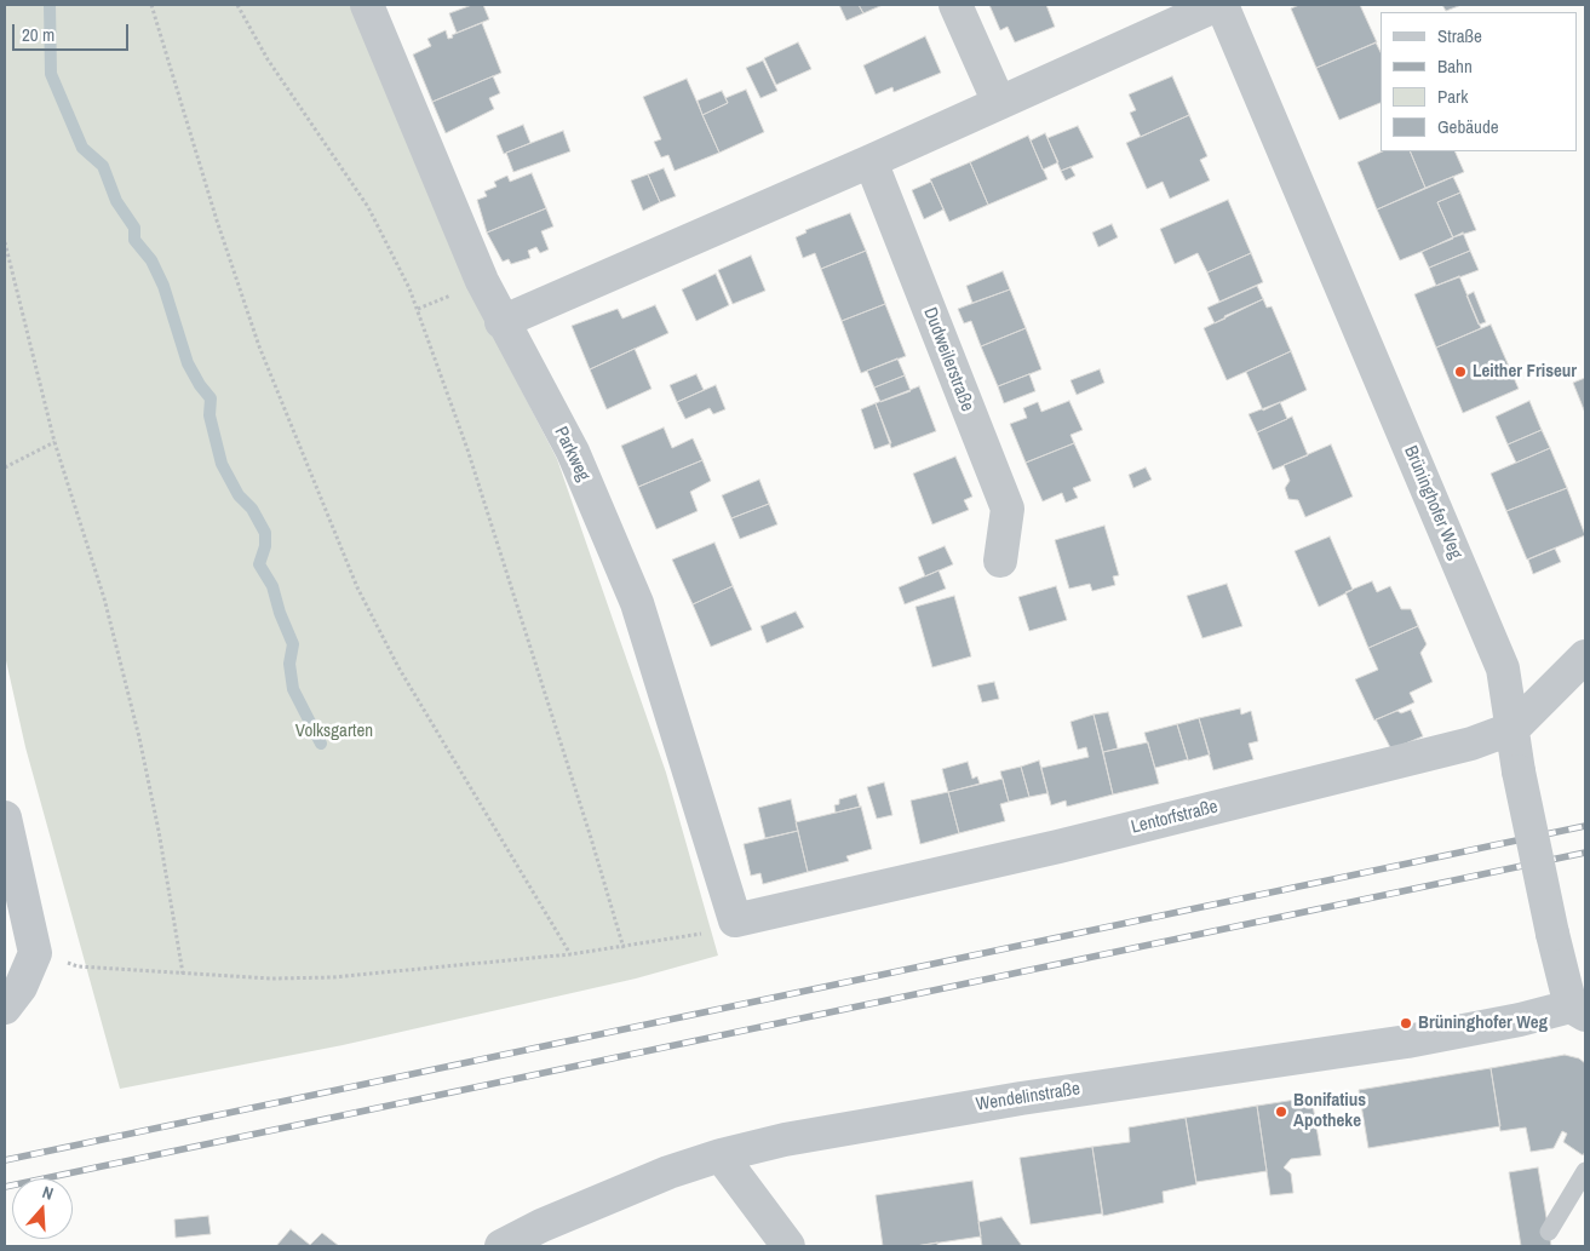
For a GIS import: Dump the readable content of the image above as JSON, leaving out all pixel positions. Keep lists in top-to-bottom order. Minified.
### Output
{"streets":{"street":["Dudweilerstraße","Parkweg","Brüninghofer Weg","Lentorfstraße","Wendelinstraße"]},"crossings":[["Parkweg","Lentorfstraße"],["Brüninghofer Weg","Lentorfstraße"],["Brüninghofer Weg","Wendelinstraße"]],"parks":["Volksgarten"],"places":["Leither Friseur","Brüninghofer Weg","Bonifatius Apotheke"],"legend":["Straße","Bahn","Park","Gebäude"],"scale_bar":"20 m","north":"top"}
